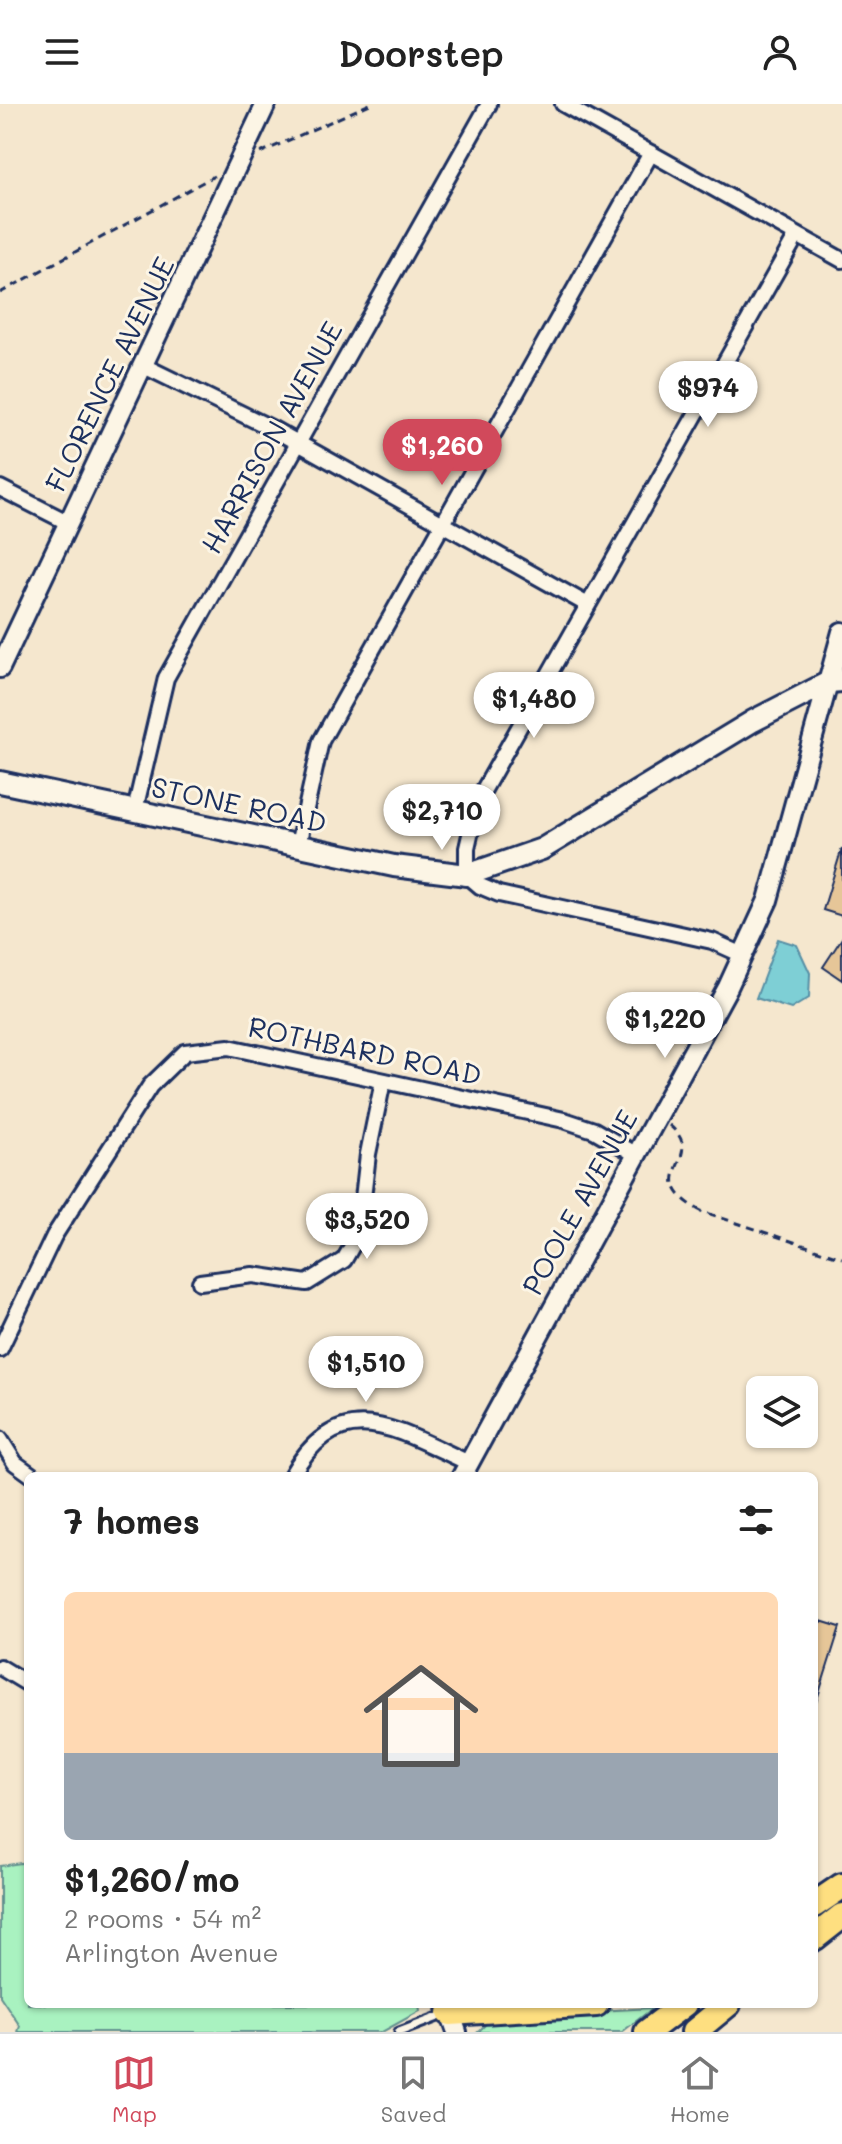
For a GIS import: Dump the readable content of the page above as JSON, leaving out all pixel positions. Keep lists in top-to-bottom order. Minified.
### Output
{"streets":{"main road":["STONE ROAD"],"street":["FLORENCE AVENUE","HARRISON AVENUE","ROTHBARD ROAD","POOLE AVENUE"]},"crossings":[["HARRISON AVENUE","STONE ROAD"],["STONE ROAD","POOLE AVENUE"],["ROTHBARD ROAD","POOLE AVENUE"]],"page":{"header":"Doorstep","price":["$974","$1,260","$1,480","$2,710","$1,220","$3,520","$1,510"],"heading":"7 homes","list":[{"name":"$1,260/mo","note":"2 rooms · 54 m² · Arlington Avenue"}],"tabs":["Map","Saved","Home"]}}
